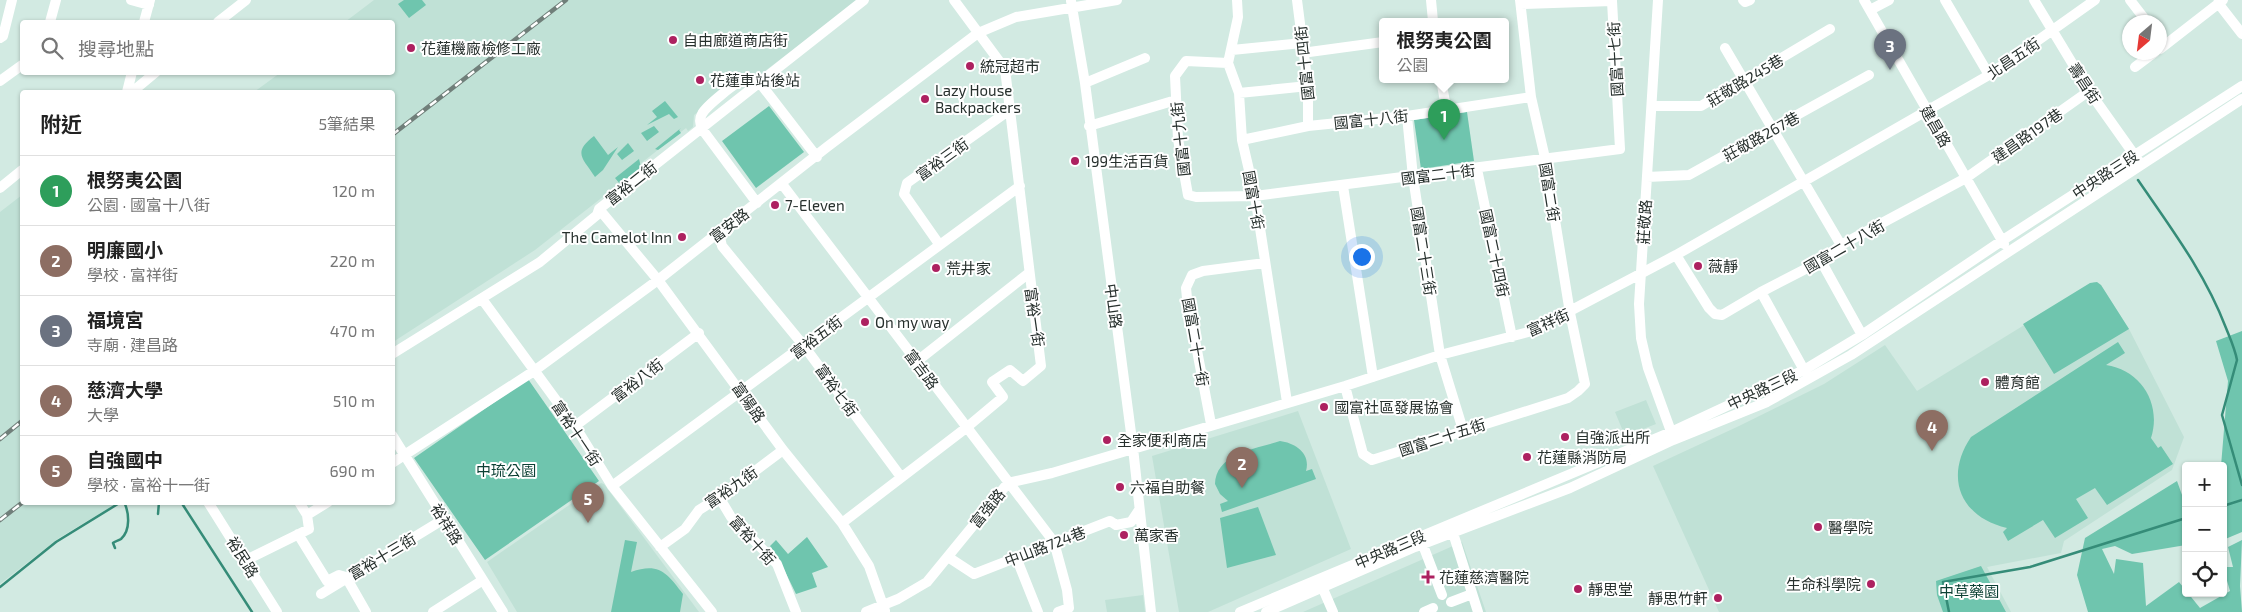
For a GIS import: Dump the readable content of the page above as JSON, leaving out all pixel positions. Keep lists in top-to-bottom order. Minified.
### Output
{"streets":{"street":["北昌五街","國富十七街","國富十四街","莊敬路245巷","壽昌街","國富十八街","建昌路","建昌路197巷","莊敬路267巷","國富十九街","富裕三街","國富二十街","中央路三段","富裕二街","國富二街","國富十街","莊敬路","富安路","國富二十八街","國富二十三街","國富二十四街","中山路","富裕一街","富祥街","富裕五街","國富二十一街","富吉路","富裕八街","富裕七街","富陽路","富裕十一街","國富二十五街","富裕九街","富強路","裕祥路","富裕十街","中山路724巷","富裕十三街","裕民路"]},"crossings":[["北昌五街","壽昌街"],["北昌五街","建昌路"],["北昌五街","富祥街"],["國富十七街","國富二十街"],["國富十七街","國富二街"],["國富十四街","國富十八街"],["莊敬路245巷","莊敬路"],["壽昌街","建昌路197巷"],["壽昌街","中央路三段"],["國富十八街","國富二街"],["國富十八街","國富十街"],["國富十八街","國富二十三街"],["建昌路","建昌路197巷"],["建昌路","中央路三段"],["建昌路","國富二十八街"],["建昌路","富祥街"],["建昌路197巷","國富二十八街"],["莊敬路267巷","莊敬路"],["國富十九街","國富二十街"],["國富十九街","國富十街"],["富裕三街","富裕一街"],["富裕三街","富裕五街"],["國富二十街","國富二街"],["國富二十街","國富十街"],["國富二十街","國富二十三街"],["國富二十街","國富二十四街"],["中央路三段","莊敬路"],["富裕二街","富陽路"],["富裕二街","富裕十一街"],["國富二街","富祥街"],["國富二街","國富二十五街"],["國富十街","富祥街"],["國富十街","國富二十一街"],["莊敬路","富祥街"],["富安路","中山路"],["富安路","富裕一街"],["富安路","富吉路"],["富安路","富裕七街"],["富安路","富陽路"],["富安路","富裕十一街"],["富安路","裕祥路"],["國富二十八街","富祥街"],["國富二十三街","富祥街"],["國富二十三街","國富二十五街"],["國富二十四街","富祥街"],["中山路","富祥街"],["中山路","富強路"],["中山路","中山路724巷"],["富裕一街","富裕五街"],["富裕一街","富吉路"],["富裕一街","富裕七街"],["富裕一街","富陽路"],["富祥街","國富二十一街"],["富祥街","國富二十五街"],["富祥街","富強路"],["富裕五街","富吉路"],["富裕五街","富裕七街"],["富裕五街","富陽路"],["富裕五街","富裕十一街"],["富吉路","富強路"],["富吉路","中山路724巷"],["富裕八街","富陽路"],["富裕八街","富裕十一街"],["富陽路","富裕九街"],["富陽路","富強路"],["富裕十一街","富裕九街"],["富裕九街","富裕十街"],["富強路","中山路724巷"],["裕祥路","富裕十三街"]],"parks":["中琉公園","中草藥園"],"places":{"other":["自由廊道商店街","花蓮機廠檢修工廠","統冠超市","花蓮車站後站","Lazy House Backpackers","199生活百貨","7-Eleven","The Camelot Inn","薇靜","荒井家","On my way","體育館","國富社區發展協會","自強派出所","全家便利商店","花蓮縣消防局","六福自助餐","醫學院","萬家香","生命科學院","靜思堂","靜思竹軒"],"health":["花蓮慈濟醫院"]},"north":"bottom left","page":{"popup":["根努夷公園","公園"],"search":"搜尋地點","pins":["3","1","4","2","5"],"heading":["附近","5筆結果"],"list":[{"mark":"1","name":"根努夷公園","note":"公園 · 國富十八街","value":"120 m"},{"mark":"2","name":"明廉國小","note":"學校 · 富祥街","value":"220 m"},{"mark":"3","name":"福境宮","note":"寺廟 · 建昌路","value":"470 m"},{"mark":"4","name":"慈濟大學","note":"大學","value":"510 m"},{"mark":"5","name":"自強國中","note":"學校 · 富裕十一街","value":"690 m"}],"map_buttons":["+","−"]}}
